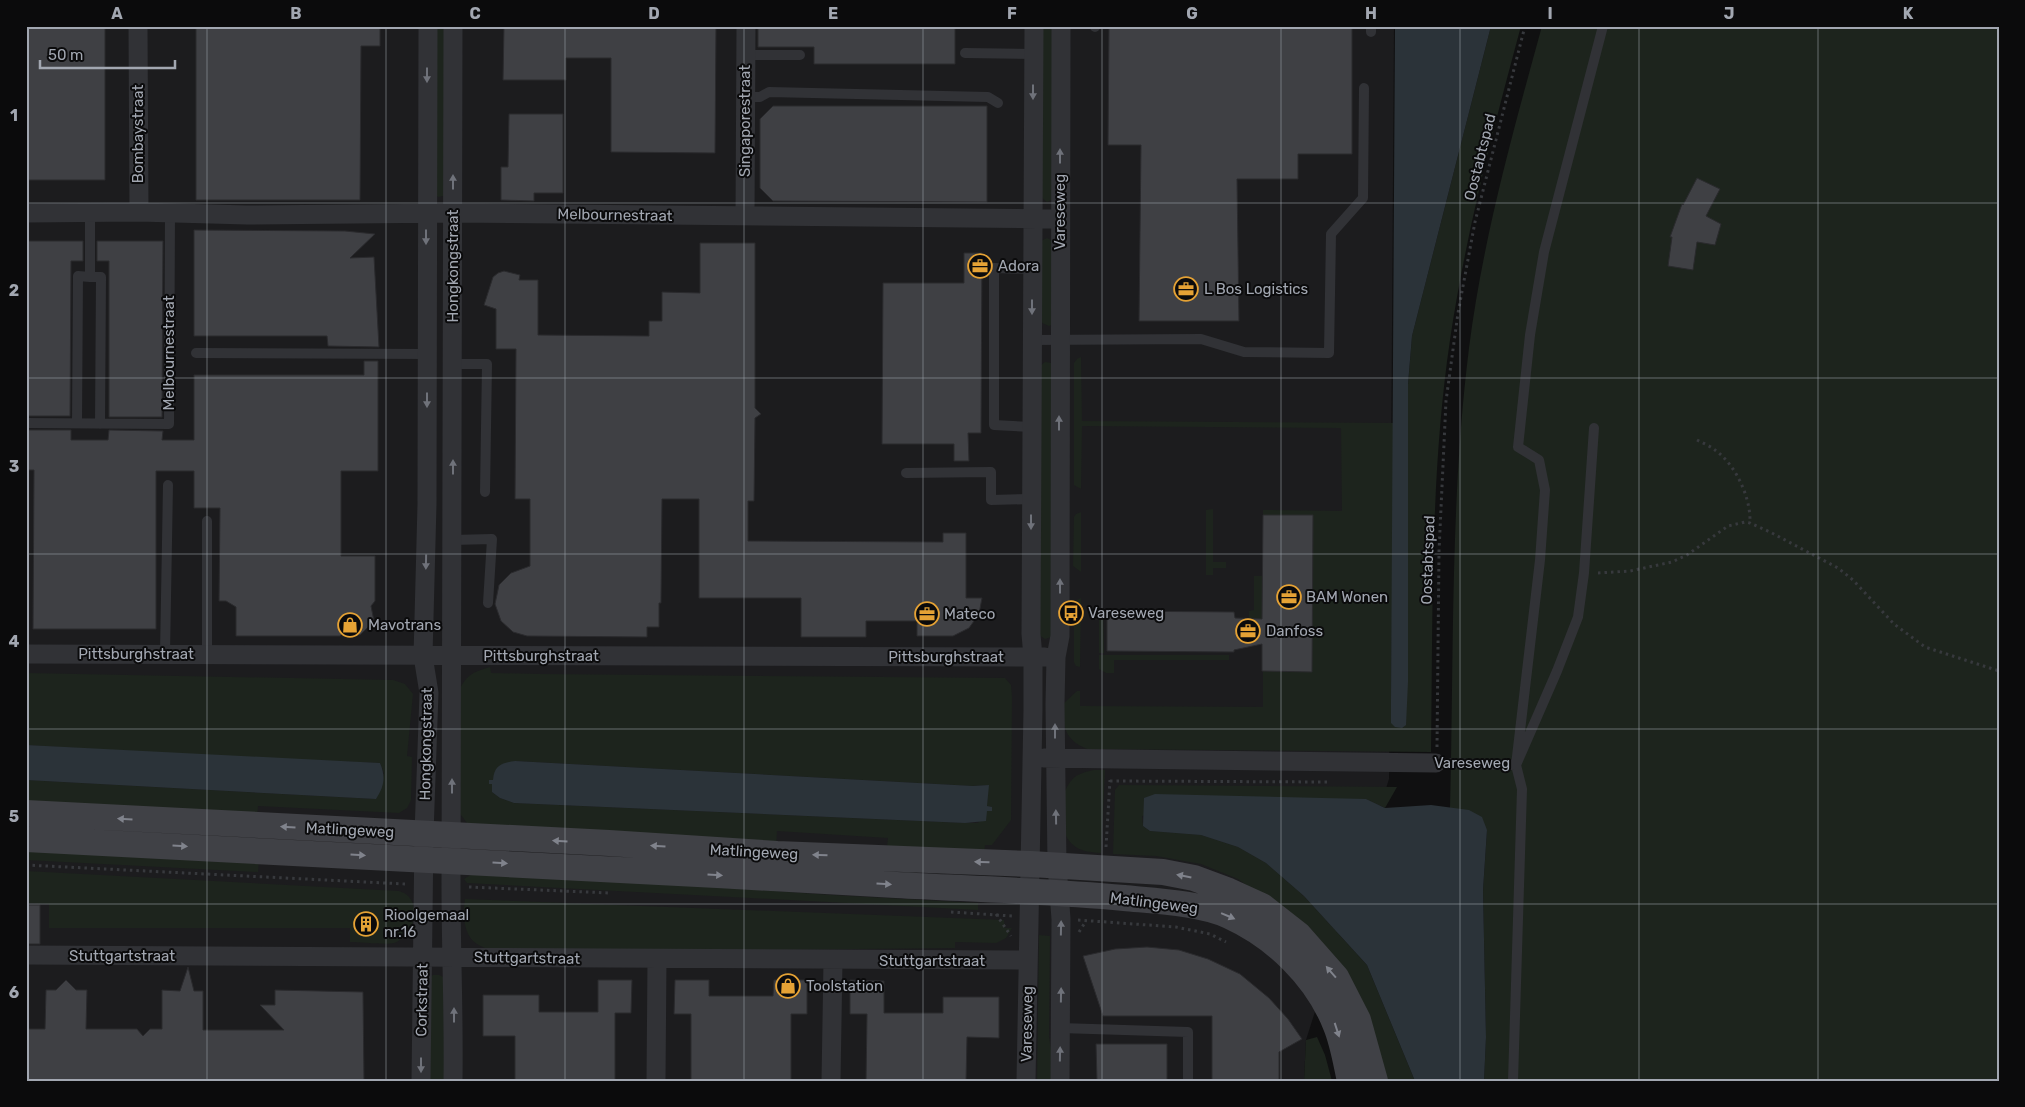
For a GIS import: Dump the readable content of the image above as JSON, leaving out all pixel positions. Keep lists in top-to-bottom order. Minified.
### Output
{"streets":{"main road":["Matlingeweg"],"street":["Singaporestraat","Bombaystraat","Vareseweg","Melbournestraat","Hongkongstraat","Pittsburghstraat","Stuttgartstraat","Corkstraat"],"path":["Oostabtspad"]},"crossings":[["Singaporestraat","Melbournestraat"],["Bombaystraat","Melbournestraat"],["Oostabtspad","Vareseweg"],["Vareseweg","Melbournestraat"],["Vareseweg","Pittsburghstraat"],["Vareseweg","Matlingeweg"],["Vareseweg","Stuttgartstraat"],["Melbournestraat","Hongkongstraat"],["Hongkongstraat","Pittsburghstraat"],["Hongkongstraat","Matlingeweg"],["Hongkongstraat","Corkstraat"],["Matlingeweg","Corkstraat"],["Stuttgartstraat","Corkstraat"]],"places":{"office":["Adora","L Bos Logistics","BAM Wonen","Mateco","Danfoss"],"bus stop":["Vareseweg"],"shop":["Mavotrans","Toolstation"],"building":["Rioolgemaal nr.16"]},"scale_bar":"50 m","grid":{"columns":["A","B","C","D","E","F","G","H","I","J","K"],"rows":["1","2","3","4","5","6"]}}
